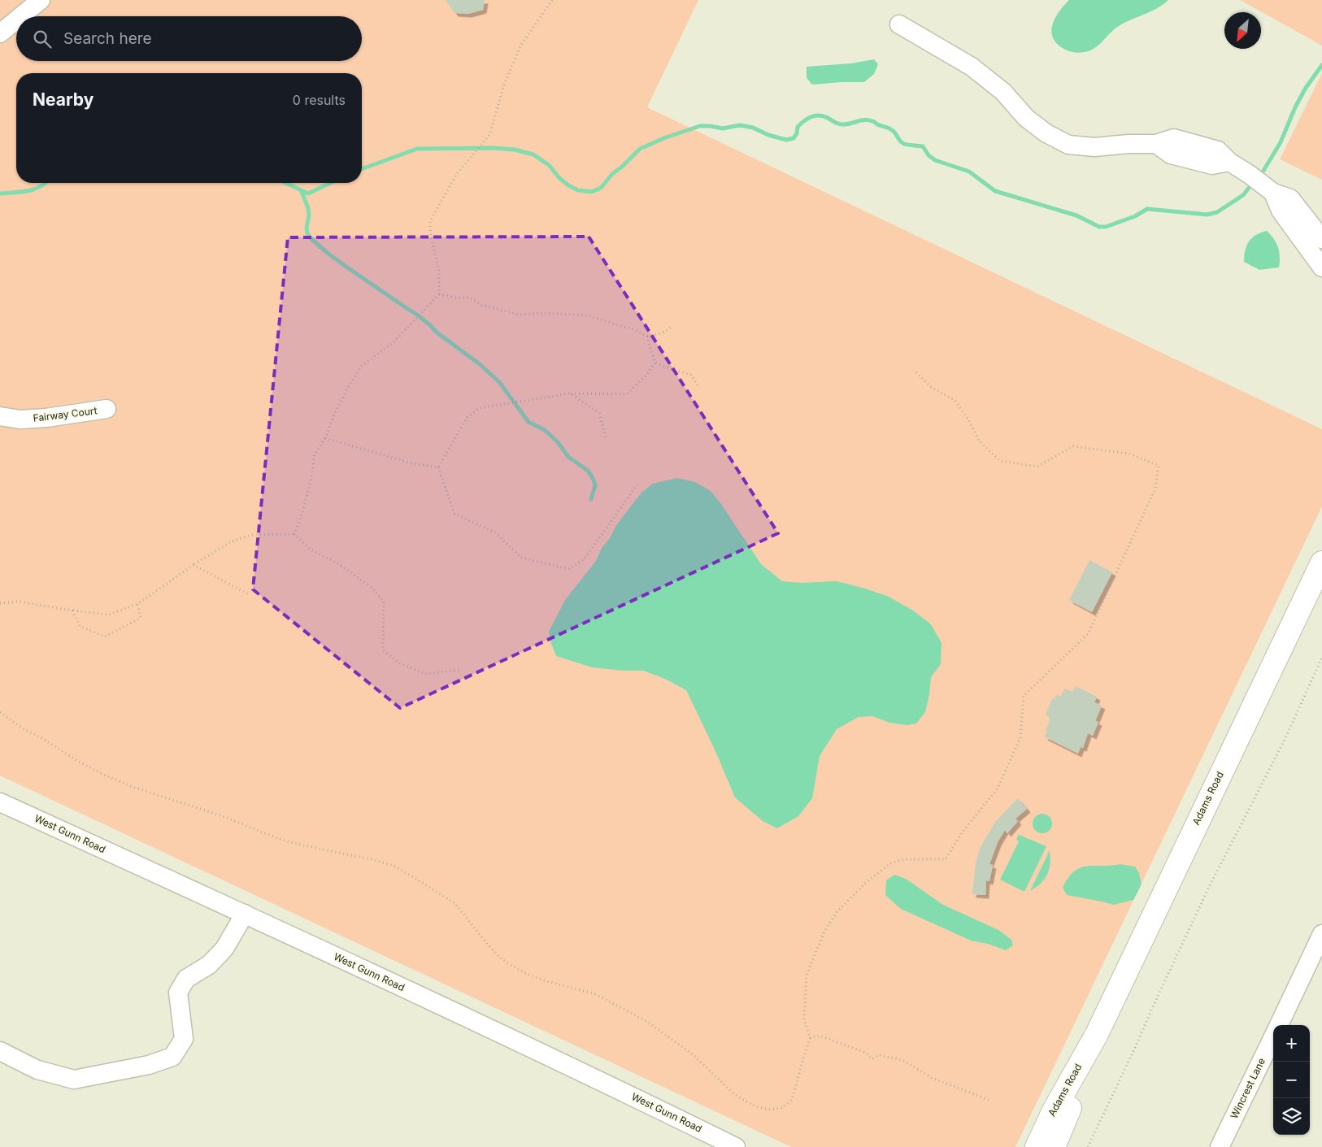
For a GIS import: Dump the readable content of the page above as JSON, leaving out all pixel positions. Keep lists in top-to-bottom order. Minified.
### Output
{"streets":{"main road":["Adams Road"],"street":["Fairway Court","West Gunn Road","Wincrest Lane"]},"north":"bottom left","page":{"search":"Search here","heading":["Nearby","0 results"],"map_buttons":["+","−"]}}
